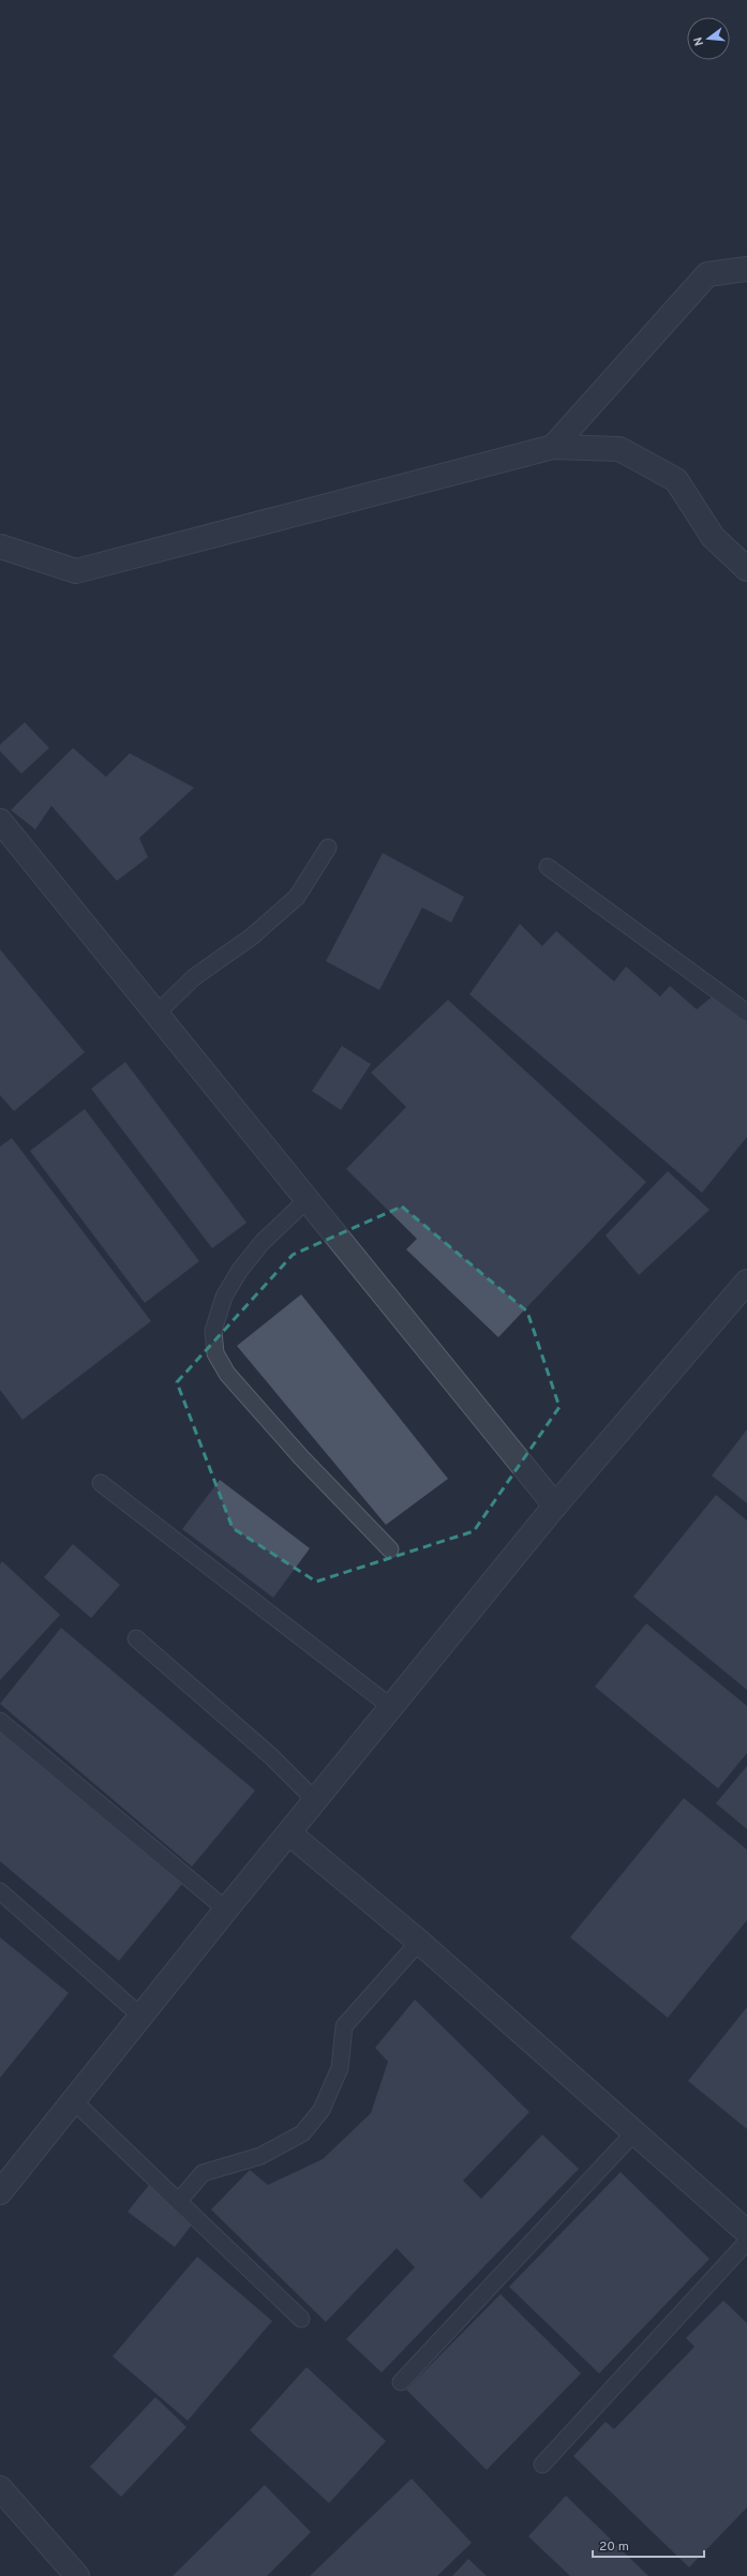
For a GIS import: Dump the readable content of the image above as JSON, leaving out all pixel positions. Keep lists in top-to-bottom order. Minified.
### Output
{"scale_bar":"20 m","north":"left"}
